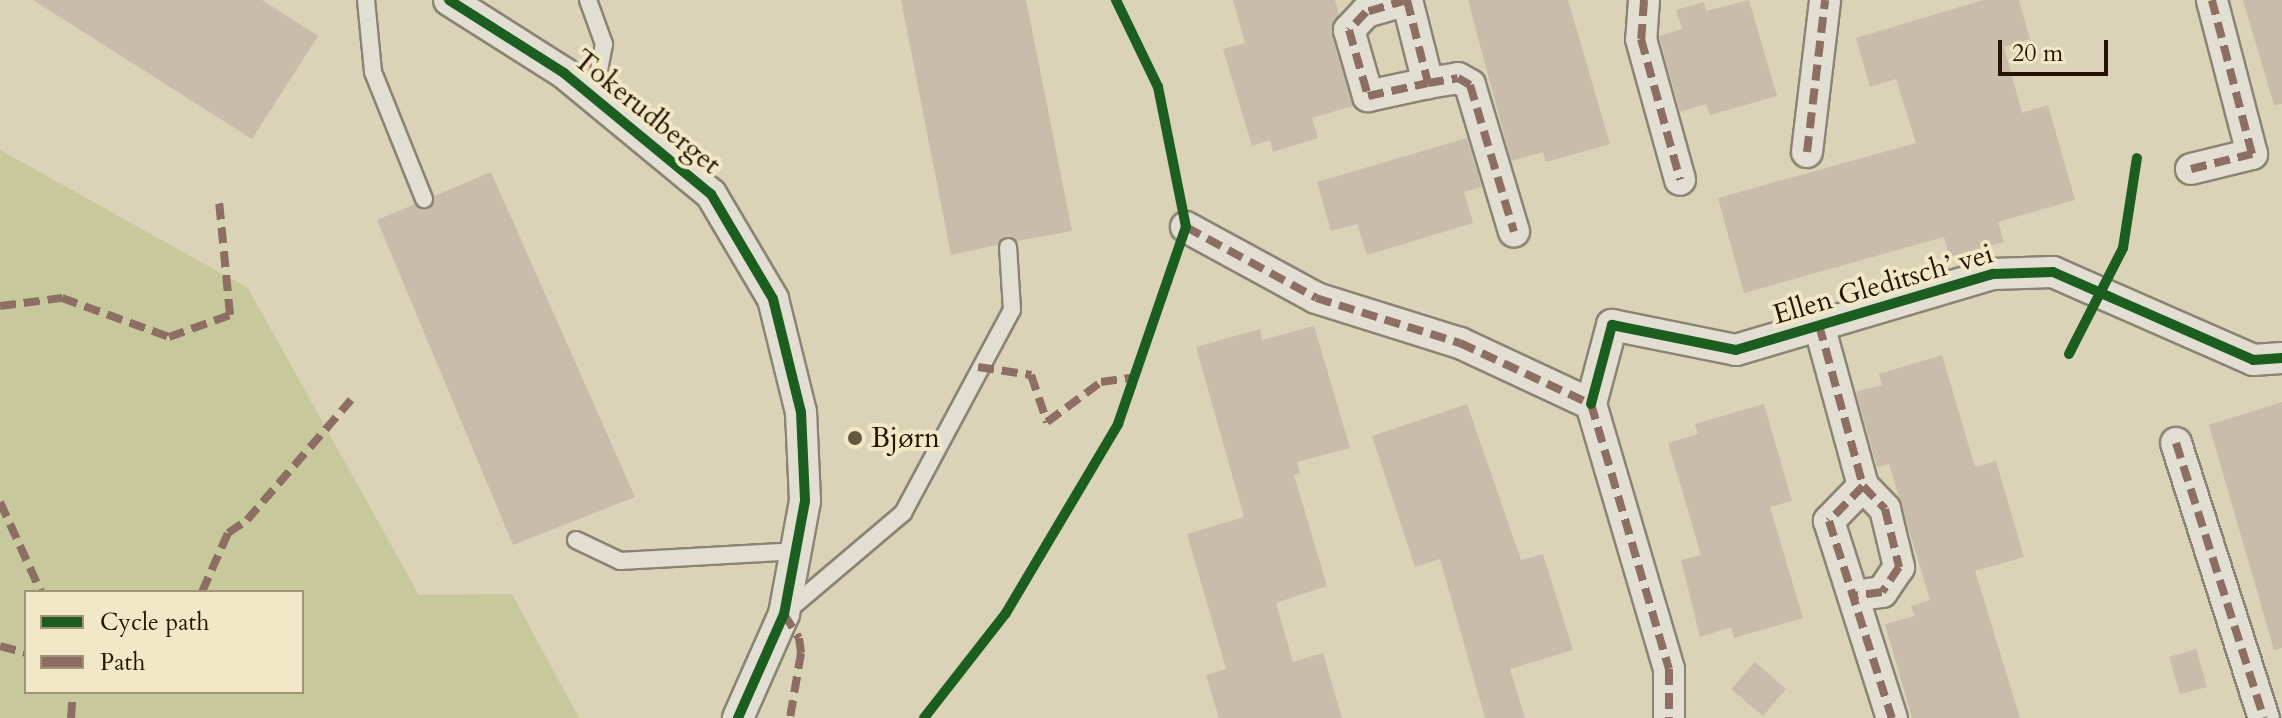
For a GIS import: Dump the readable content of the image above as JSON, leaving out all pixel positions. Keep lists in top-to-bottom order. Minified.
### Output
{"streets":{"street":["Tokerudberget","Ellen Gleditsch’ vei"]},"places":["Bjørn"],"legend":["Cycle path","Path"],"scale_bar":"20 m"}
